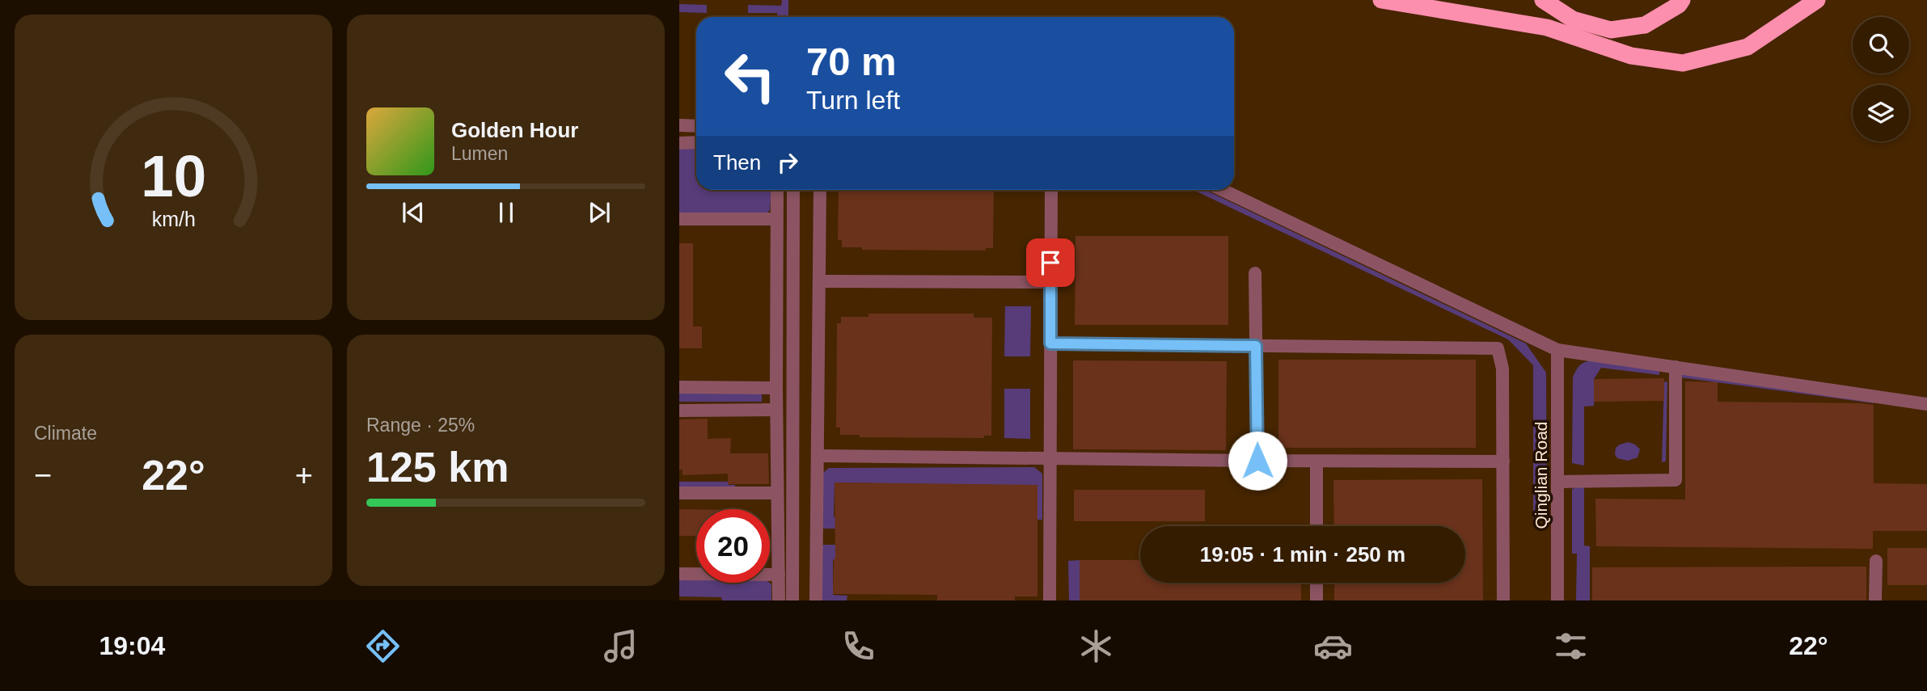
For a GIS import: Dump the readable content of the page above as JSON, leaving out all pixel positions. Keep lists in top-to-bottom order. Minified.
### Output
{"streets":{"street":["Qinglian Road"]},"page":{"turn":["70 m","Turn left"],"song":["Golden Hour","Lumen"],"then":"Then","tile":["Climate",["Range · 25%","125 km"]],"heat":["−","22°","+"],"limit":"20","trip":"19:05 · 1 min · 250 m","tabs":["19:04","22°"],"gauge":["10","km/h"]}}
